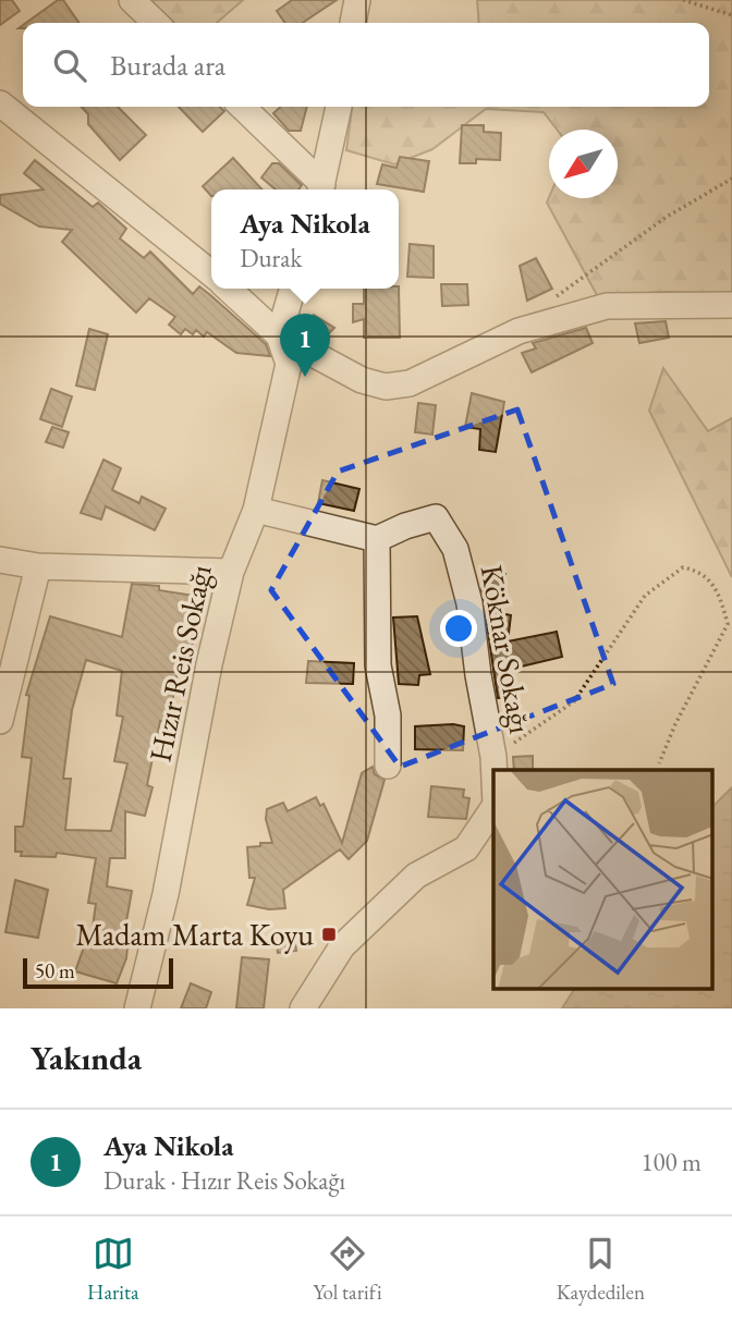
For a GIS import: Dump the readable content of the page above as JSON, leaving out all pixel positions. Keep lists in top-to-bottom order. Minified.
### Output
{"streets":{"street":["Köknar Sokağı","Hızır Reis Sokağı"]},"places":{"transit":["Madam Marta Koyu"]},"scale_bar":"50 m","north":"bottom left","page":{"search":"Burada ara","popup":["Aya Nikola","Durak"],"pins":"1","scale":"50 m","heading":"Yakında","list":[{"mark":"1","name":"Aya Nikola","note":"Durak · Hızır Reis Sokağı","value":"100 m"}],"nav":["Harita","Yol tarifi","Kaydedilen"]}}
